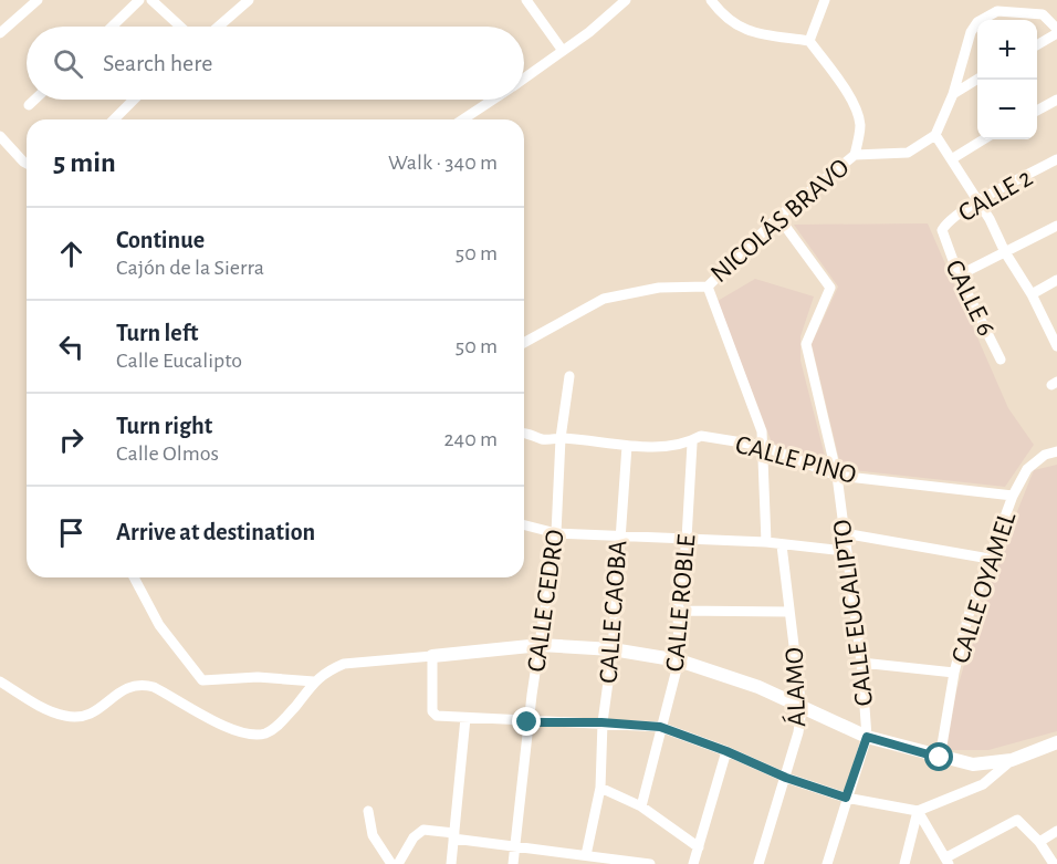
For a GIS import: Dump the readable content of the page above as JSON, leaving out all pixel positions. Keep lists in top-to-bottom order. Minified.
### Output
{"streets":{"street":["CALLE 2","NICOLÁS BRAVO","CALLE 6","CALLE PINO","CALLE OYAMEL","CALLE CEDRO","CALLE ROBLE","CALLE CAOBA","CALLE EUCALIPTO","ÁLAMO"]},"crossings":[["CALLE 2","CALLE 6"],["NICOLÁS BRAVO","CALLE EUCALIPTO"],["CALLE PINO","CALLE OYAMEL"],["CALLE PINO","CALLE CEDRO"],["CALLE PINO","CALLE ROBLE"],["CALLE PINO","CALLE CAOBA"],["CALLE PINO","CALLE EUCALIPTO"]],"page":{"map_buttons":["+","−"],"search":"Search here","heading":["5 min","Walk · 340 m"],"list":[["Continue","Cajón de la Sierra","50 m"],["Turn left","Calle Eucalipto","50 m"],["Turn right","Calle Olmos","240 m"],"Arrive at destination"]}}
